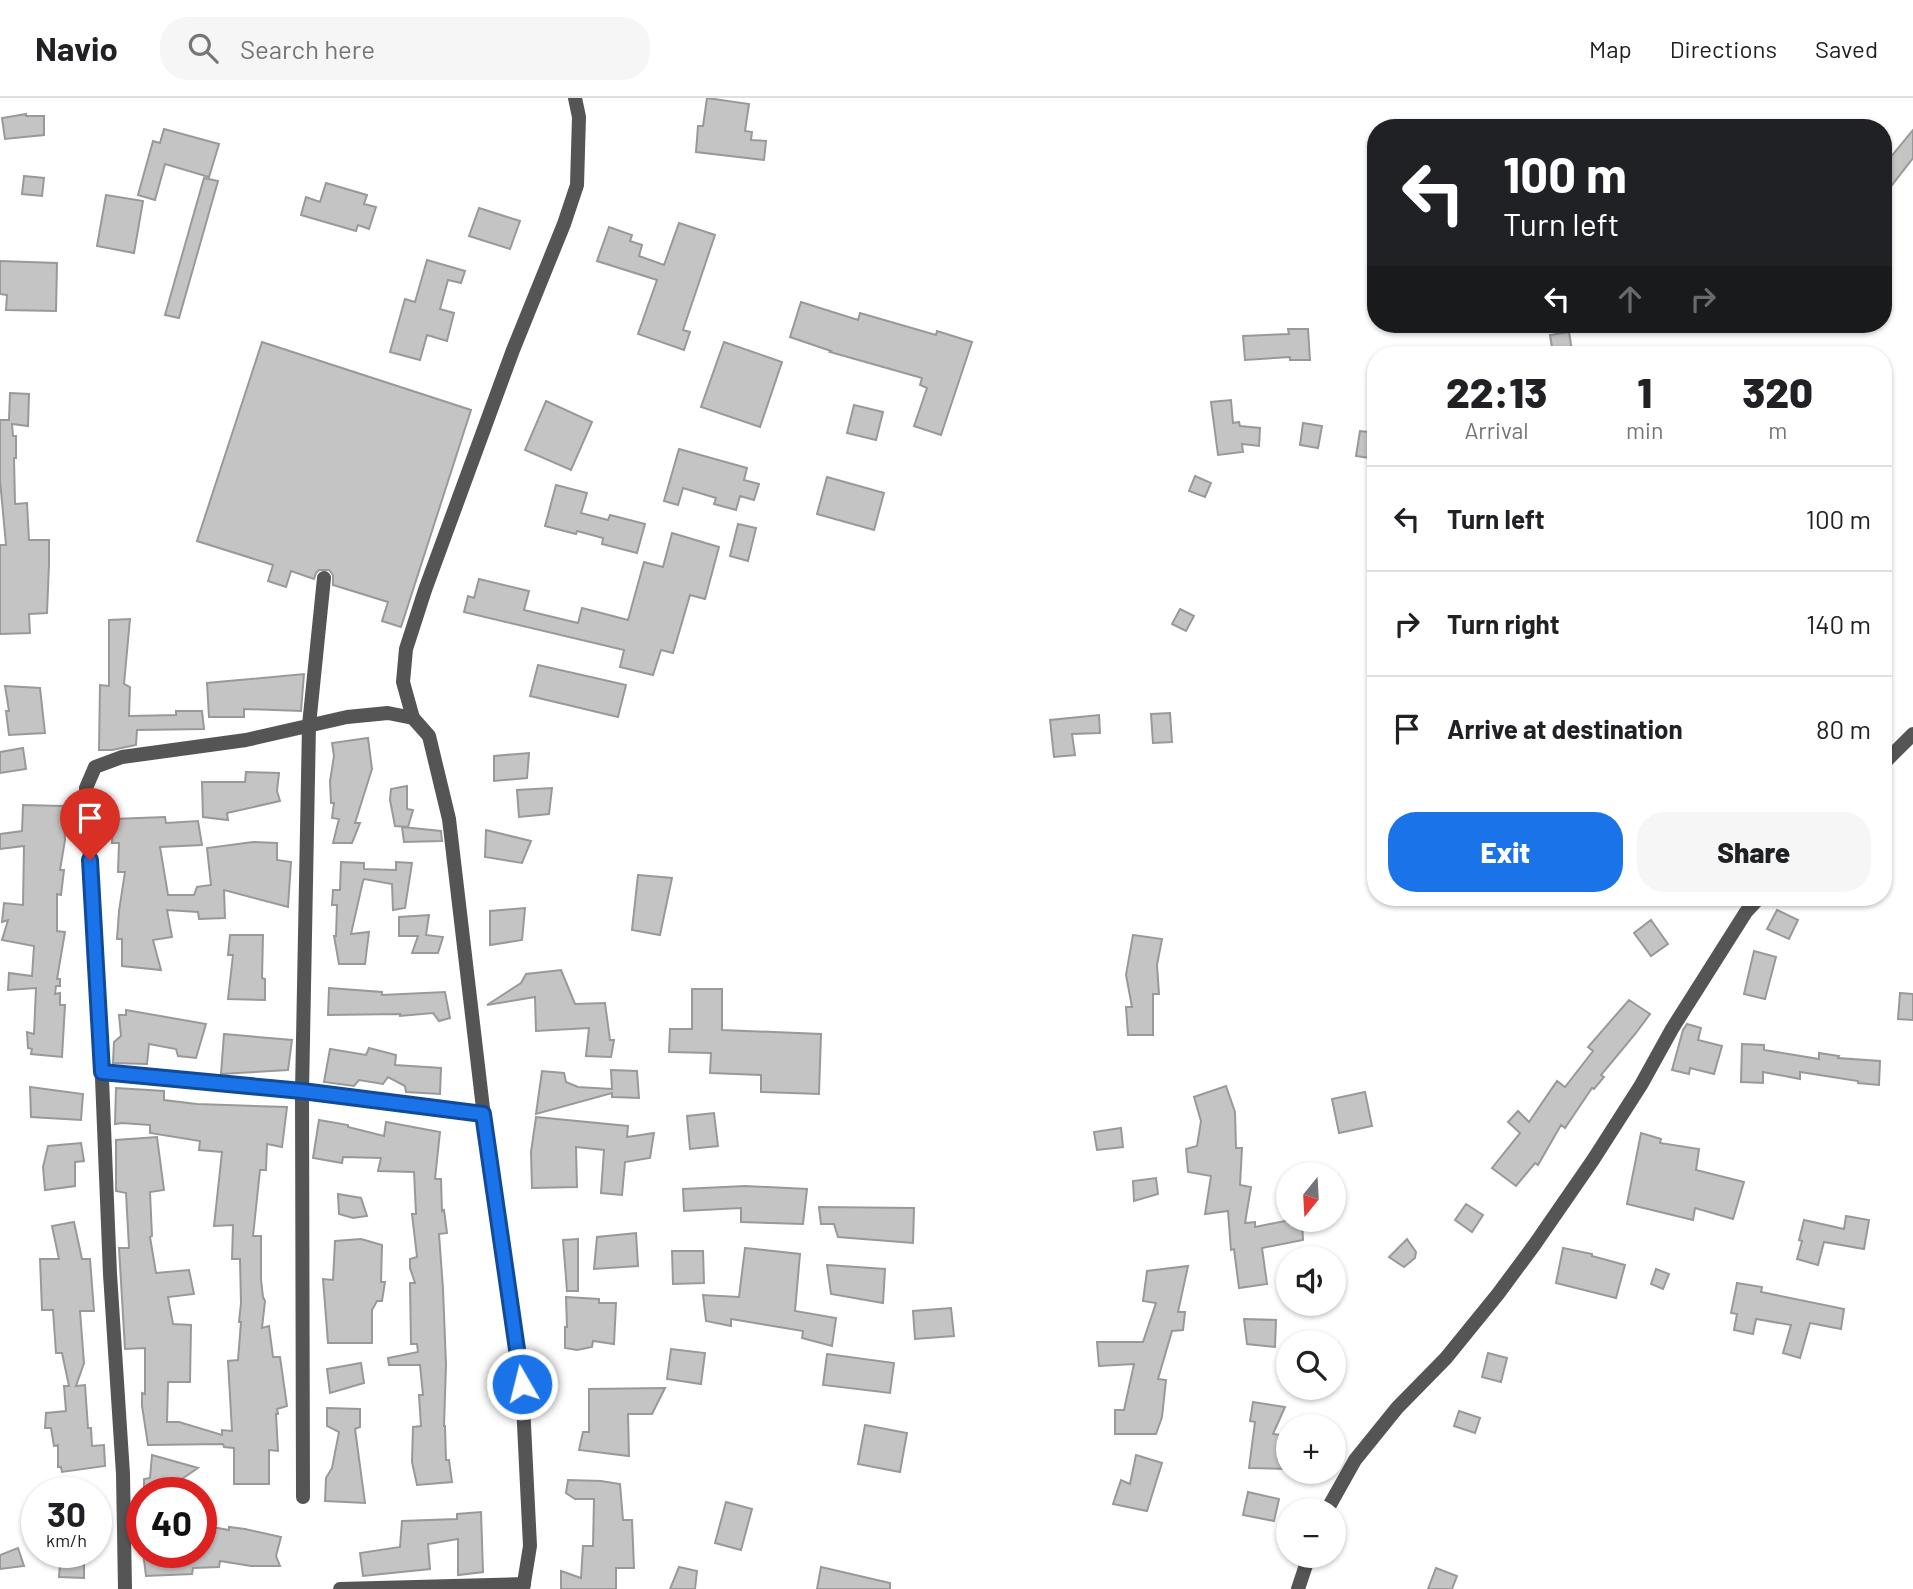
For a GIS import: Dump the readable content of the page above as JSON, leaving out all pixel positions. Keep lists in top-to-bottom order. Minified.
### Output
{"north":"bottom","page":{"header":"Navio","search":"Search here","nav":["Map","Directions","Saved"],"turn":["100 m","Turn left"],"eta":["22:13","Arrival","1","min","320","m"],"list":[{"name":"Turn left","value":"100 m"},{"name":"Turn right","value":"140 m"},{"name":"Arrive at destination","value":"80 m"}],"buttons":["Exit","Share"],"map_buttons":["+","−"],"speed":"30 km/h","limit":"40"}}
